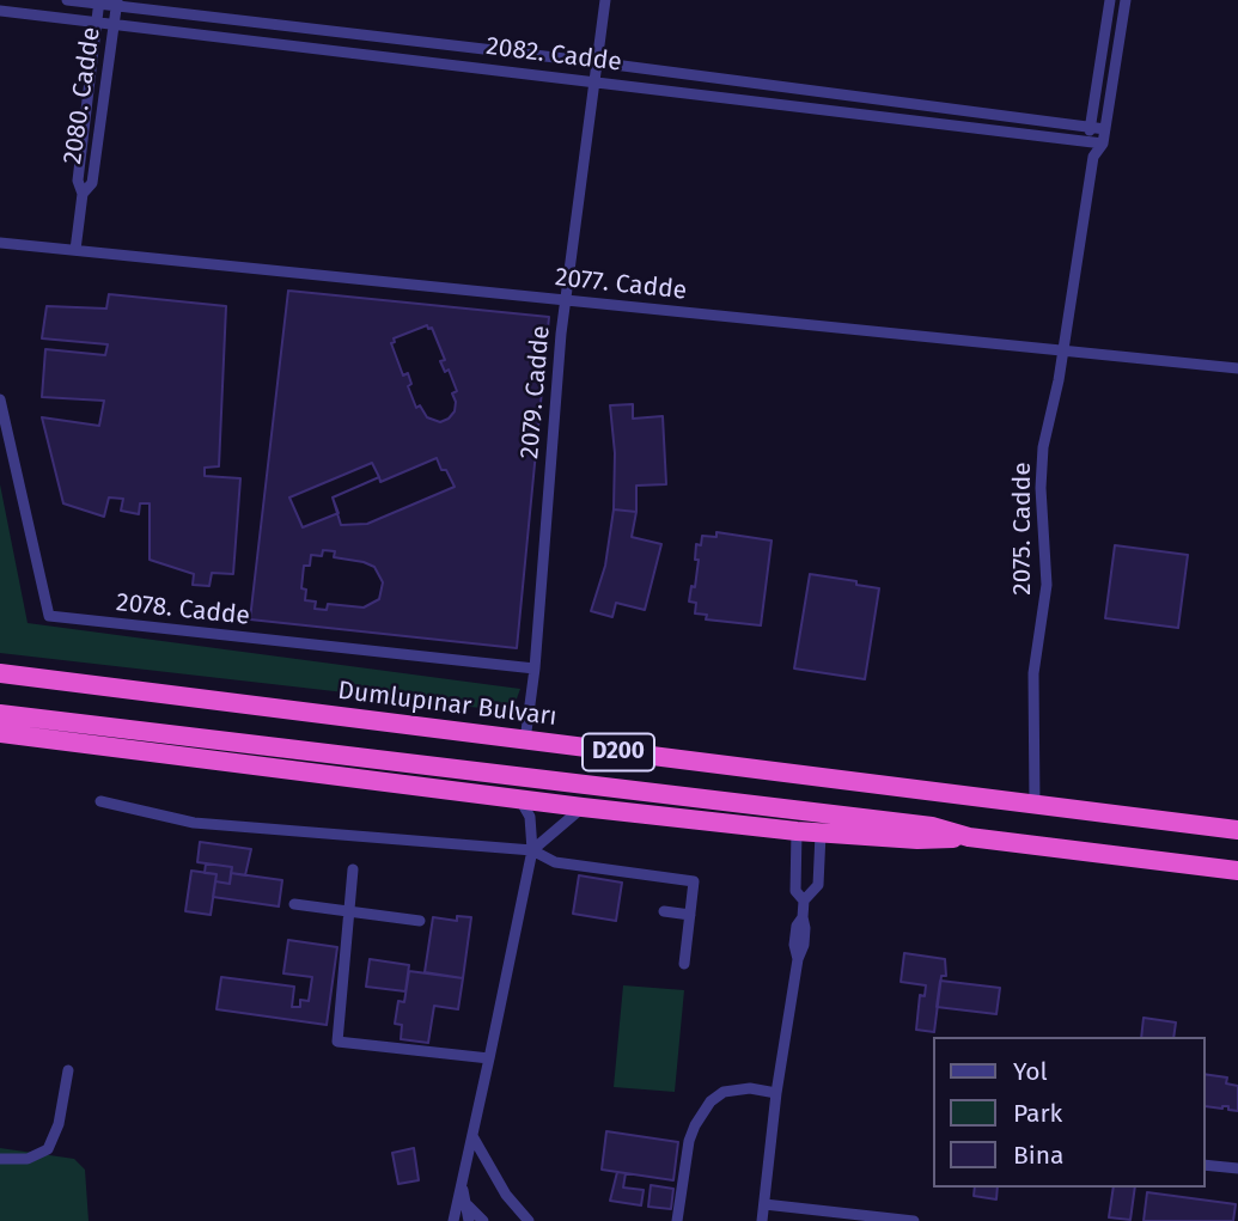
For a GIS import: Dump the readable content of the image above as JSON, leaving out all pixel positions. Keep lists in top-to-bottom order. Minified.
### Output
{"streets":{"highway":["Dumlupınar Bulvarı","D200"],"street":["2082. Cadde","2080. Cadde","2077. Cadde","2079. Cadde","2075. Cadde","2078. Cadde"]},"crossings":[["2082. Cadde","2080. Cadde"],["2082. Cadde","2079. Cadde"],["2082. Cadde","2075. Cadde"],["2080. Cadde","2077. Cadde"],["2077. Cadde","2079. Cadde"],["2077. Cadde","2075. Cadde"],["2079. Cadde","2078. Cadde"],["2079. Cadde","Dumlupınar Bulvarı"],["2075. Cadde","Dumlupınar Bulvarı"]],"legend":["Yol","Park","Bina"]}
